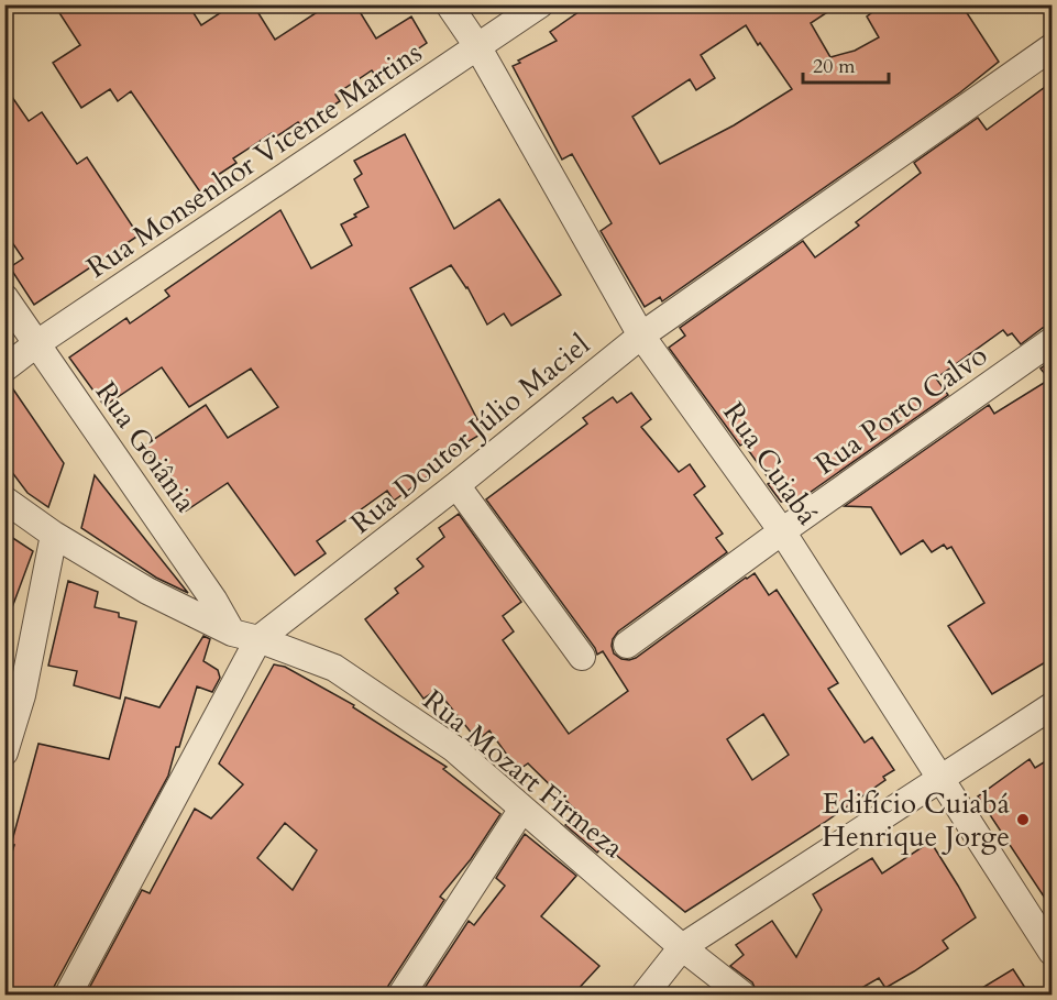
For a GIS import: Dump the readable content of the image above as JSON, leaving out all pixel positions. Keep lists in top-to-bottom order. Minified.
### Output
{"streets":{"street":["Rua Monsenhor Vicente Martins","Rua Porto Calvo","Rua Doutor Júlio Maciel","Rua Goiânia","Rua Cuiabá","Rua Mozart Firmeza"]},"crossings":[["Rua Monsenhor Vicente Martins","Rua Goiânia"],["Rua Monsenhor Vicente Martins","Rua Cuiabá"],["Rua Porto Calvo","Rua Cuiabá"],["Rua Doutor Júlio Maciel","Rua Cuiabá"],["Rua Doutor Júlio Maciel","Rua Mozart Firmeza"],["Rua Goiânia","Rua Mozart Firmeza"]],"places":["Edifício Cuiabá Henrique Jorge"],"scale_bar":"20 m"}
